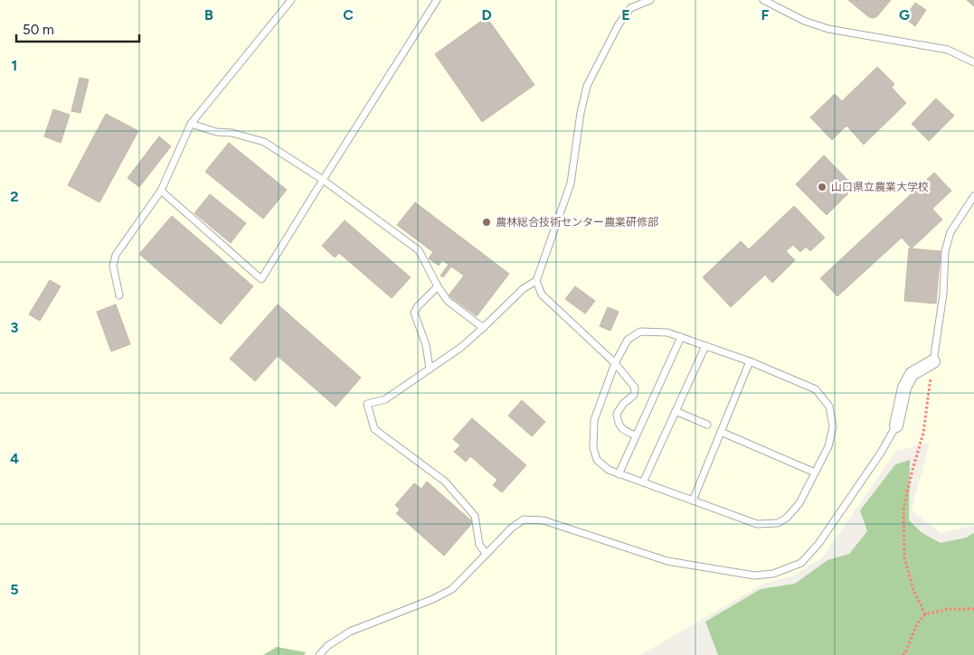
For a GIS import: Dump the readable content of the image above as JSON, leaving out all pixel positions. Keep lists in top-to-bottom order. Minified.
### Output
{"places":["山口県立農業大学校","農林総合技術センター農業研修部"],"scale_bar":"50 m","grid":{"columns":["B","C","D","E","F","G"],"rows":["1","2","3","4","5"]}}
